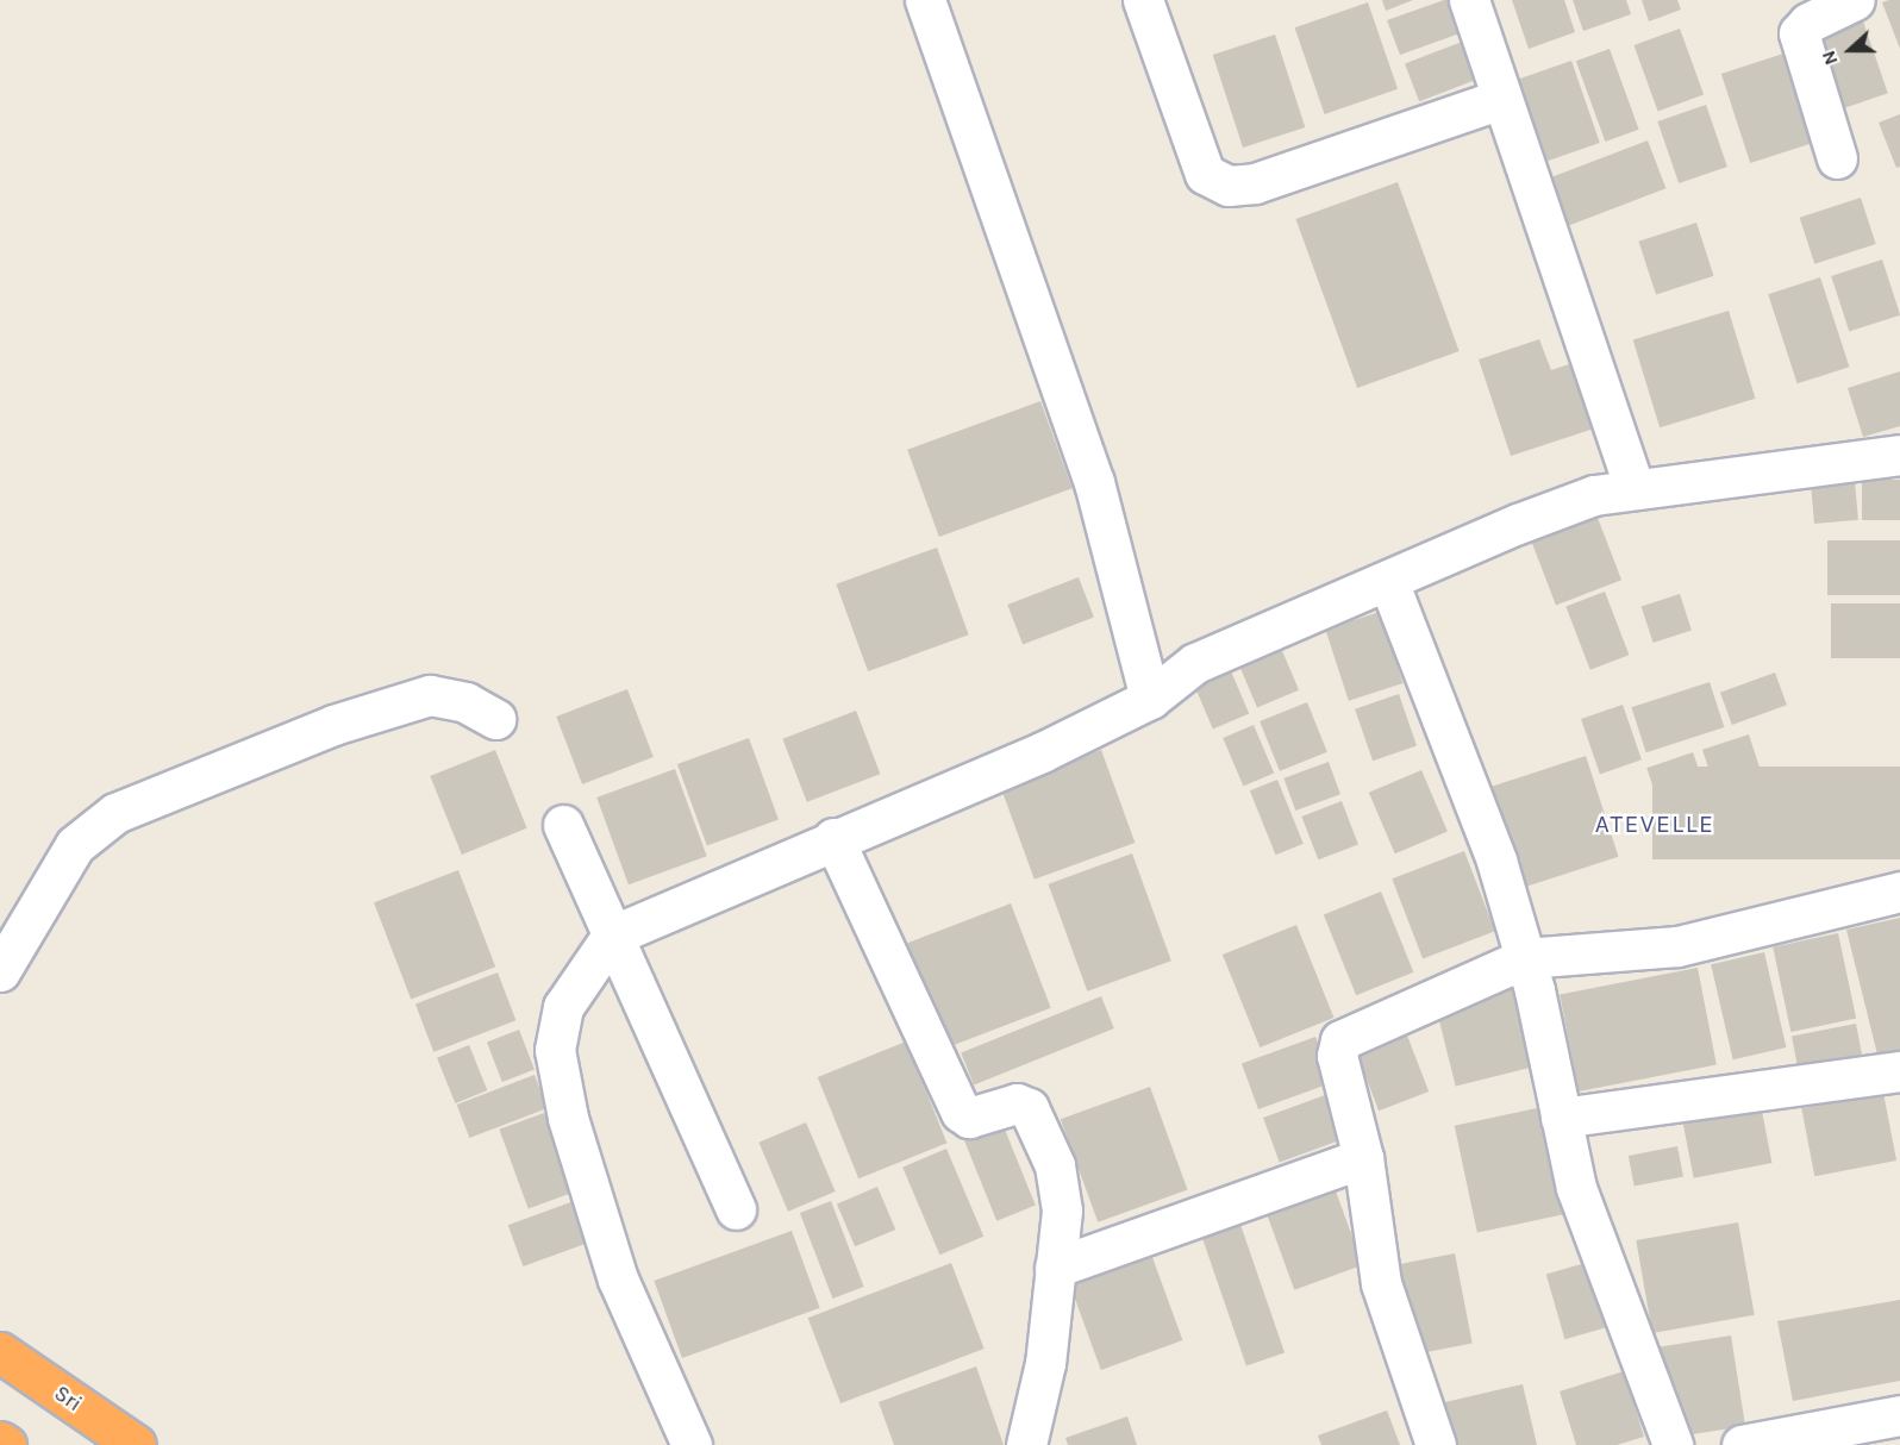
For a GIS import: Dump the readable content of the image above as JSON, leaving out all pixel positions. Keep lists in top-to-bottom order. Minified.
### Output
{"streets":{"highway":["Sri"]},"districts":["ATEVELLE"],"north":"left"}
